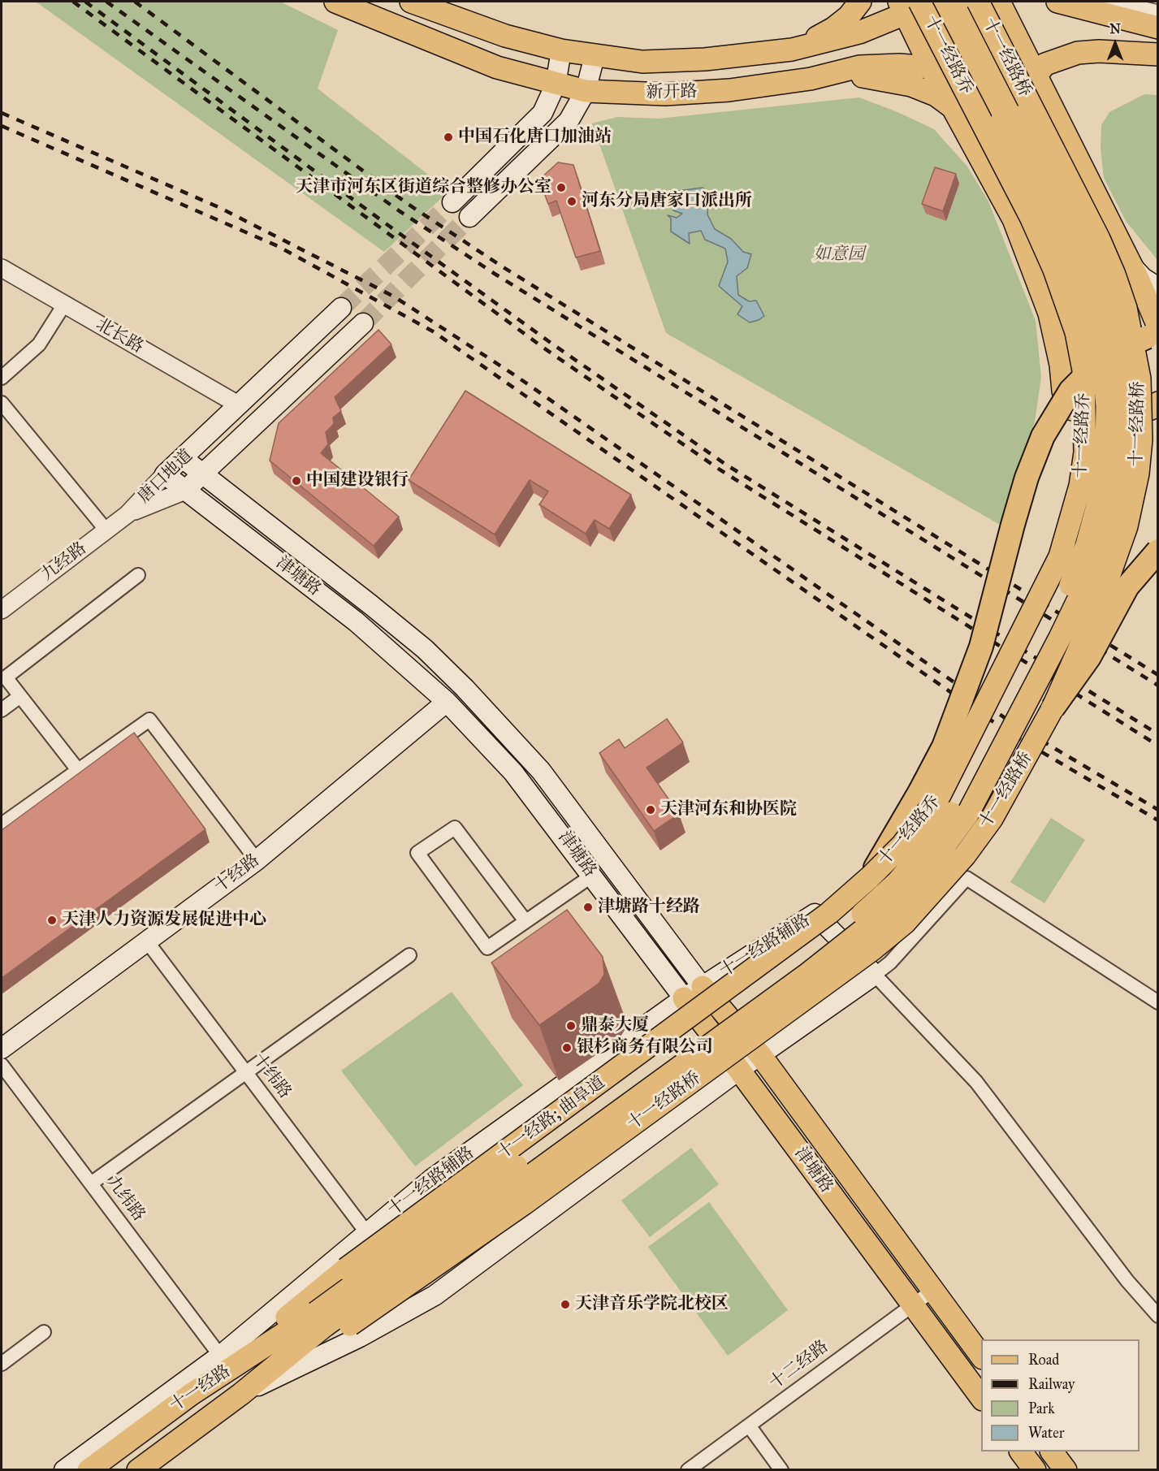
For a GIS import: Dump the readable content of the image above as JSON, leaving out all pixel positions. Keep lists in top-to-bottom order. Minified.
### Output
{"streets":{"main road":["十一经路乔","十一经路桥","新开路","唐口地道","津塘路","十经路","十一经路辅路","十一经路; 曲阜道","十一经路"],"street":["北长路","九经路","十纬路","九纬路","十二经路"]},"crossings":[["十一经路乔","新开路"],["十一经路乔","十一经路; 曲阜道"],["十一经路桥","新开路"],["十一经路桥","十一经路"],["北长路","唐口地道"],["唐口地道","九经路"],["唐口地道","津塘路"],["津塘路","十经路"],["津塘路","十一经路辅路"],["津塘路","十二经路"],["十经路","十纬路"],["十一经路辅路","十纬路"],["十一经路辅路","九纬路"],["十一经路; 曲阜道","十一经路"]],"parks":["如意园"],"places":["中国石化唐口加油站","天津市河东区街道综合整修办公室","河东分局唐家口派出所","中国建设银行","天津河东和协医院","津塘路十经路","天津人力资源发展促进中心","鼎泰大厦","银杉商务有限公司","天津音乐学院北校区"],"legend":["Road","Railway","Park","Water"],"north":"top"}
